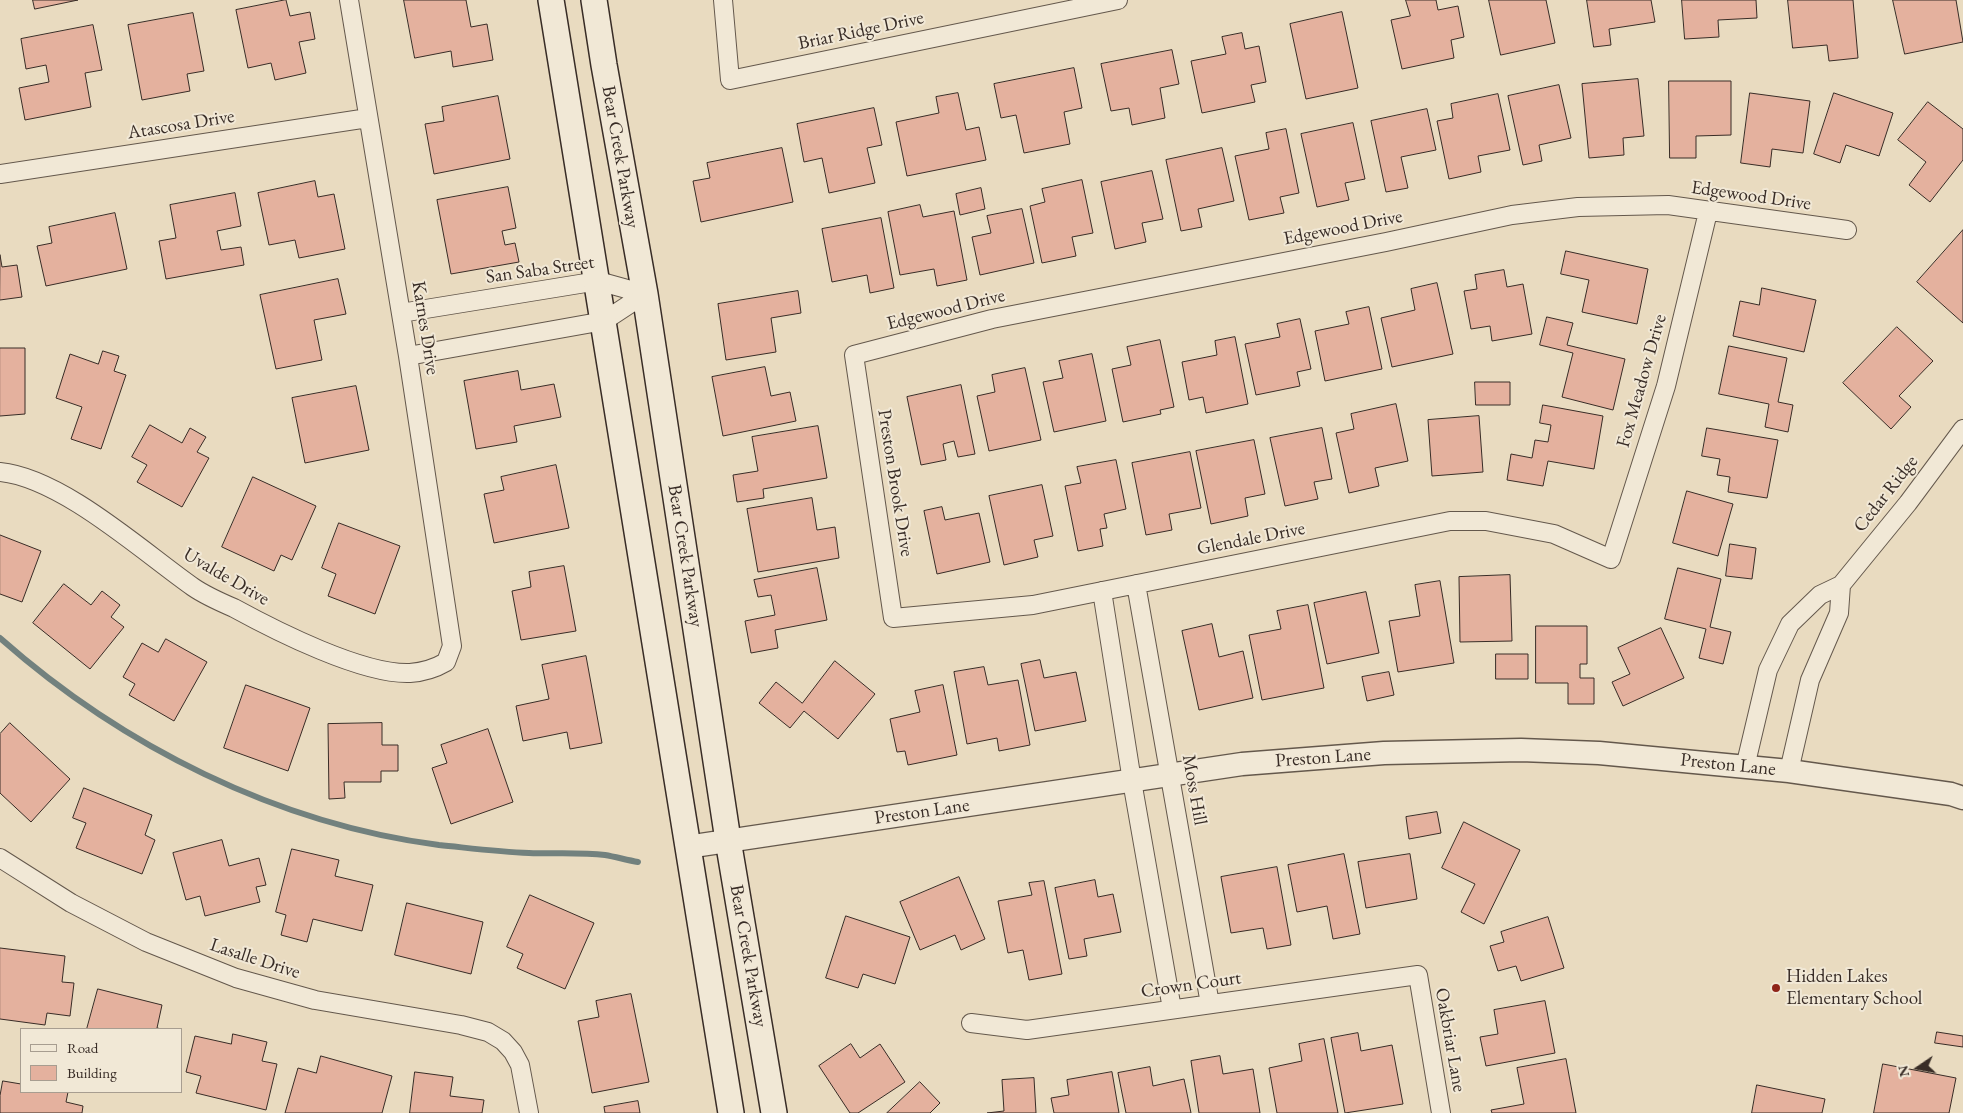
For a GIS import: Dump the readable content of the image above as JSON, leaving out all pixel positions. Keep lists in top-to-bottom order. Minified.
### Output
{"streets":{"main road":["Bear Creek Parkway"],"street":["Briar Ridge Drive","Atascosa Drive","Edgewood Drive","San Saba Street","Karnes Drive","Fox Meadow Drive","Preston Brook Drive","Cedar Ridge","Glendale Drive","Uvalde Drive","Preston Lane","Moss Hill","Lasalle Drive","Crown Court","Oakbriar Lane"]},"crossings":[["Atascosa Drive","Karnes Drive"],["Bear Creek Parkway","San Saba Street"],["Bear Creek Parkway","Preston Lane"],["Edgewood Drive","Fox Meadow Drive"],["Edgewood Drive","Preston Brook Drive"],["San Saba Street","Karnes Drive"],["Karnes Drive","Uvalde Drive"],["Fox Meadow Drive","Glendale Drive"],["Preston Brook Drive","Glendale Drive"],["Cedar Ridge","Preston Lane"],["Glendale Drive","Moss Hill"],["Preston Lane","Moss Hill"],["Moss Hill","Crown Court"],["Crown Court","Oakbriar Lane"]],"places":["Hidden Lakes Elementary School"],"legend":["Road","Building"],"north":"left"}
